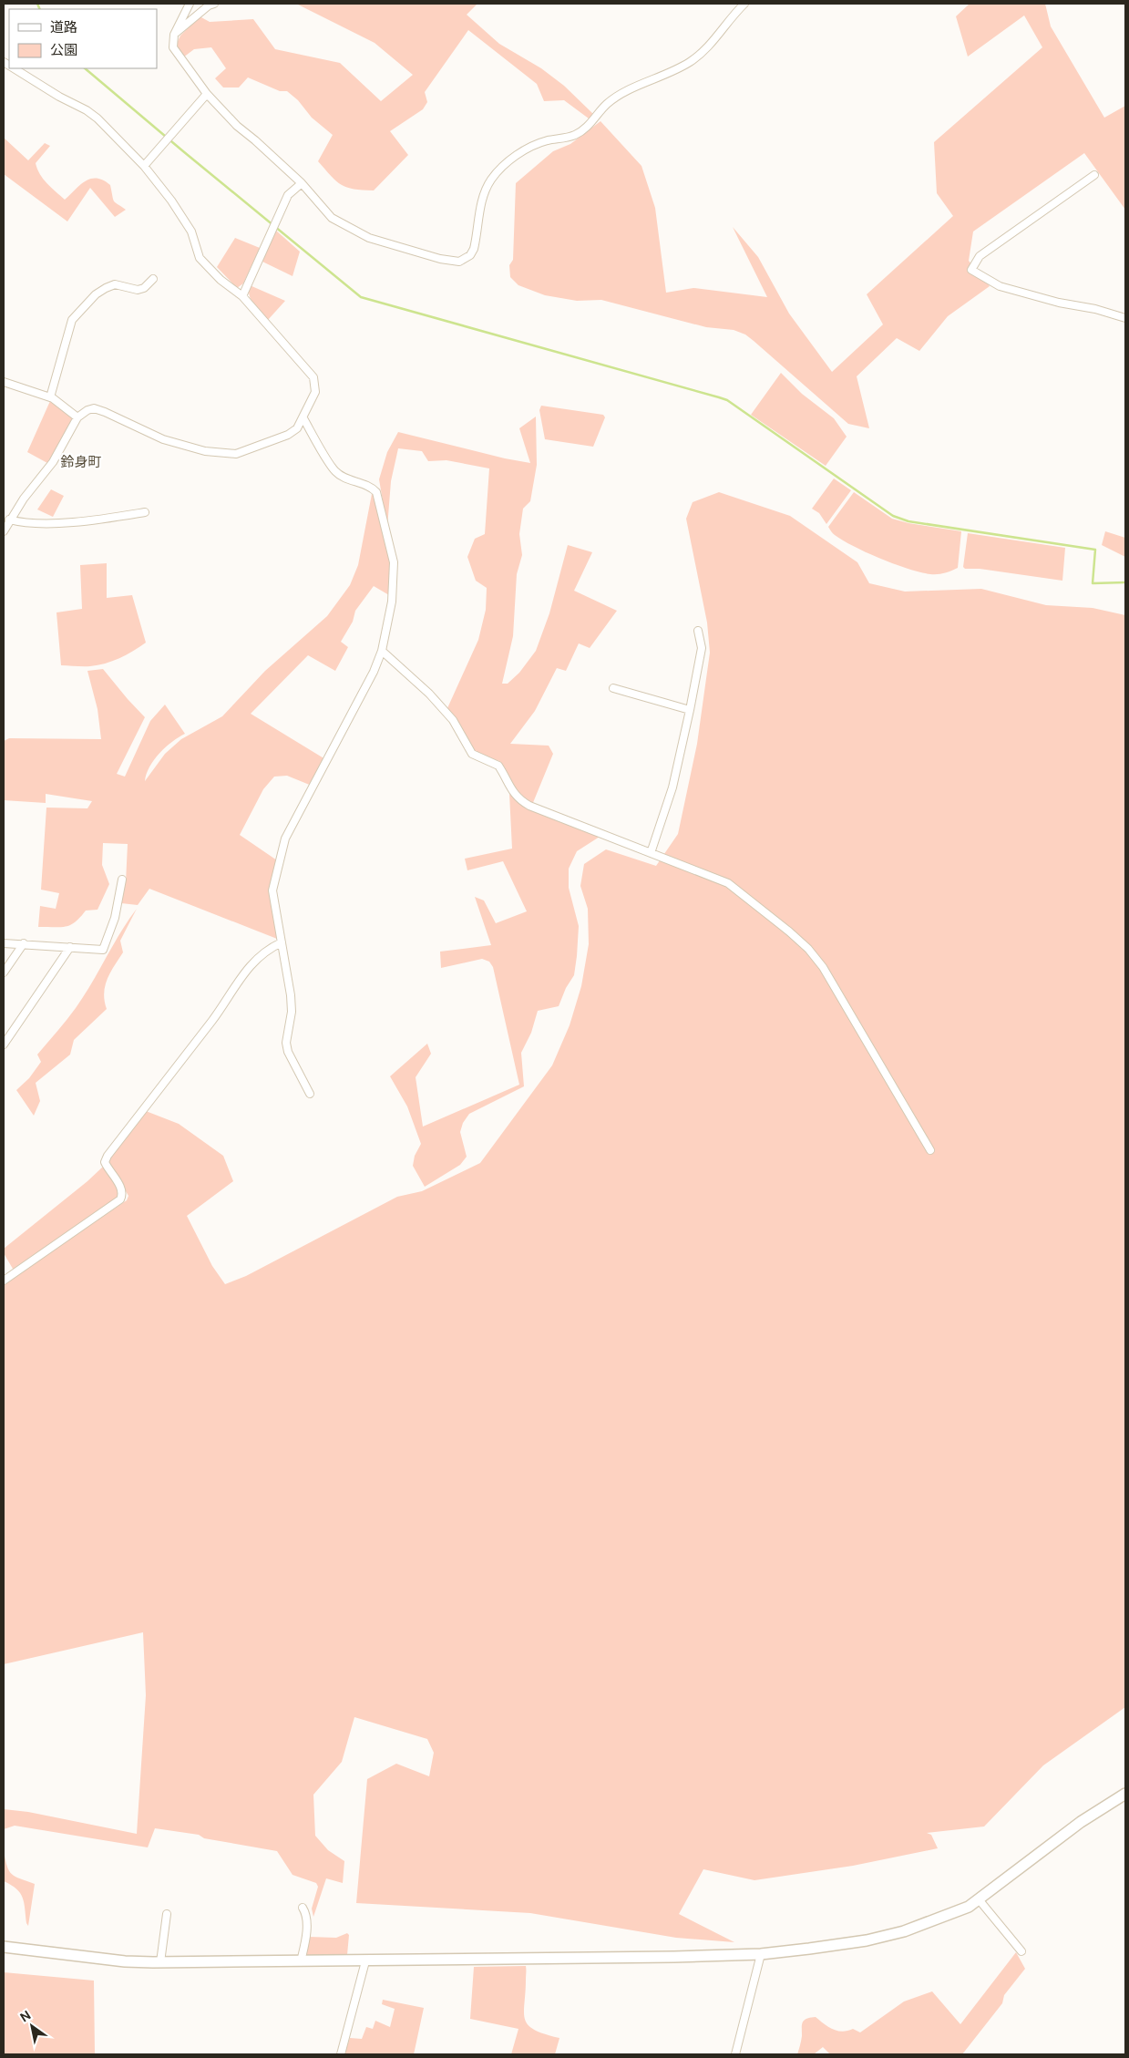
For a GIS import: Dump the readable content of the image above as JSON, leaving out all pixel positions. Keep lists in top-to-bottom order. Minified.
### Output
{"districts":["鈴身町"],"legend":["道路","公園"],"north":"top left"}
